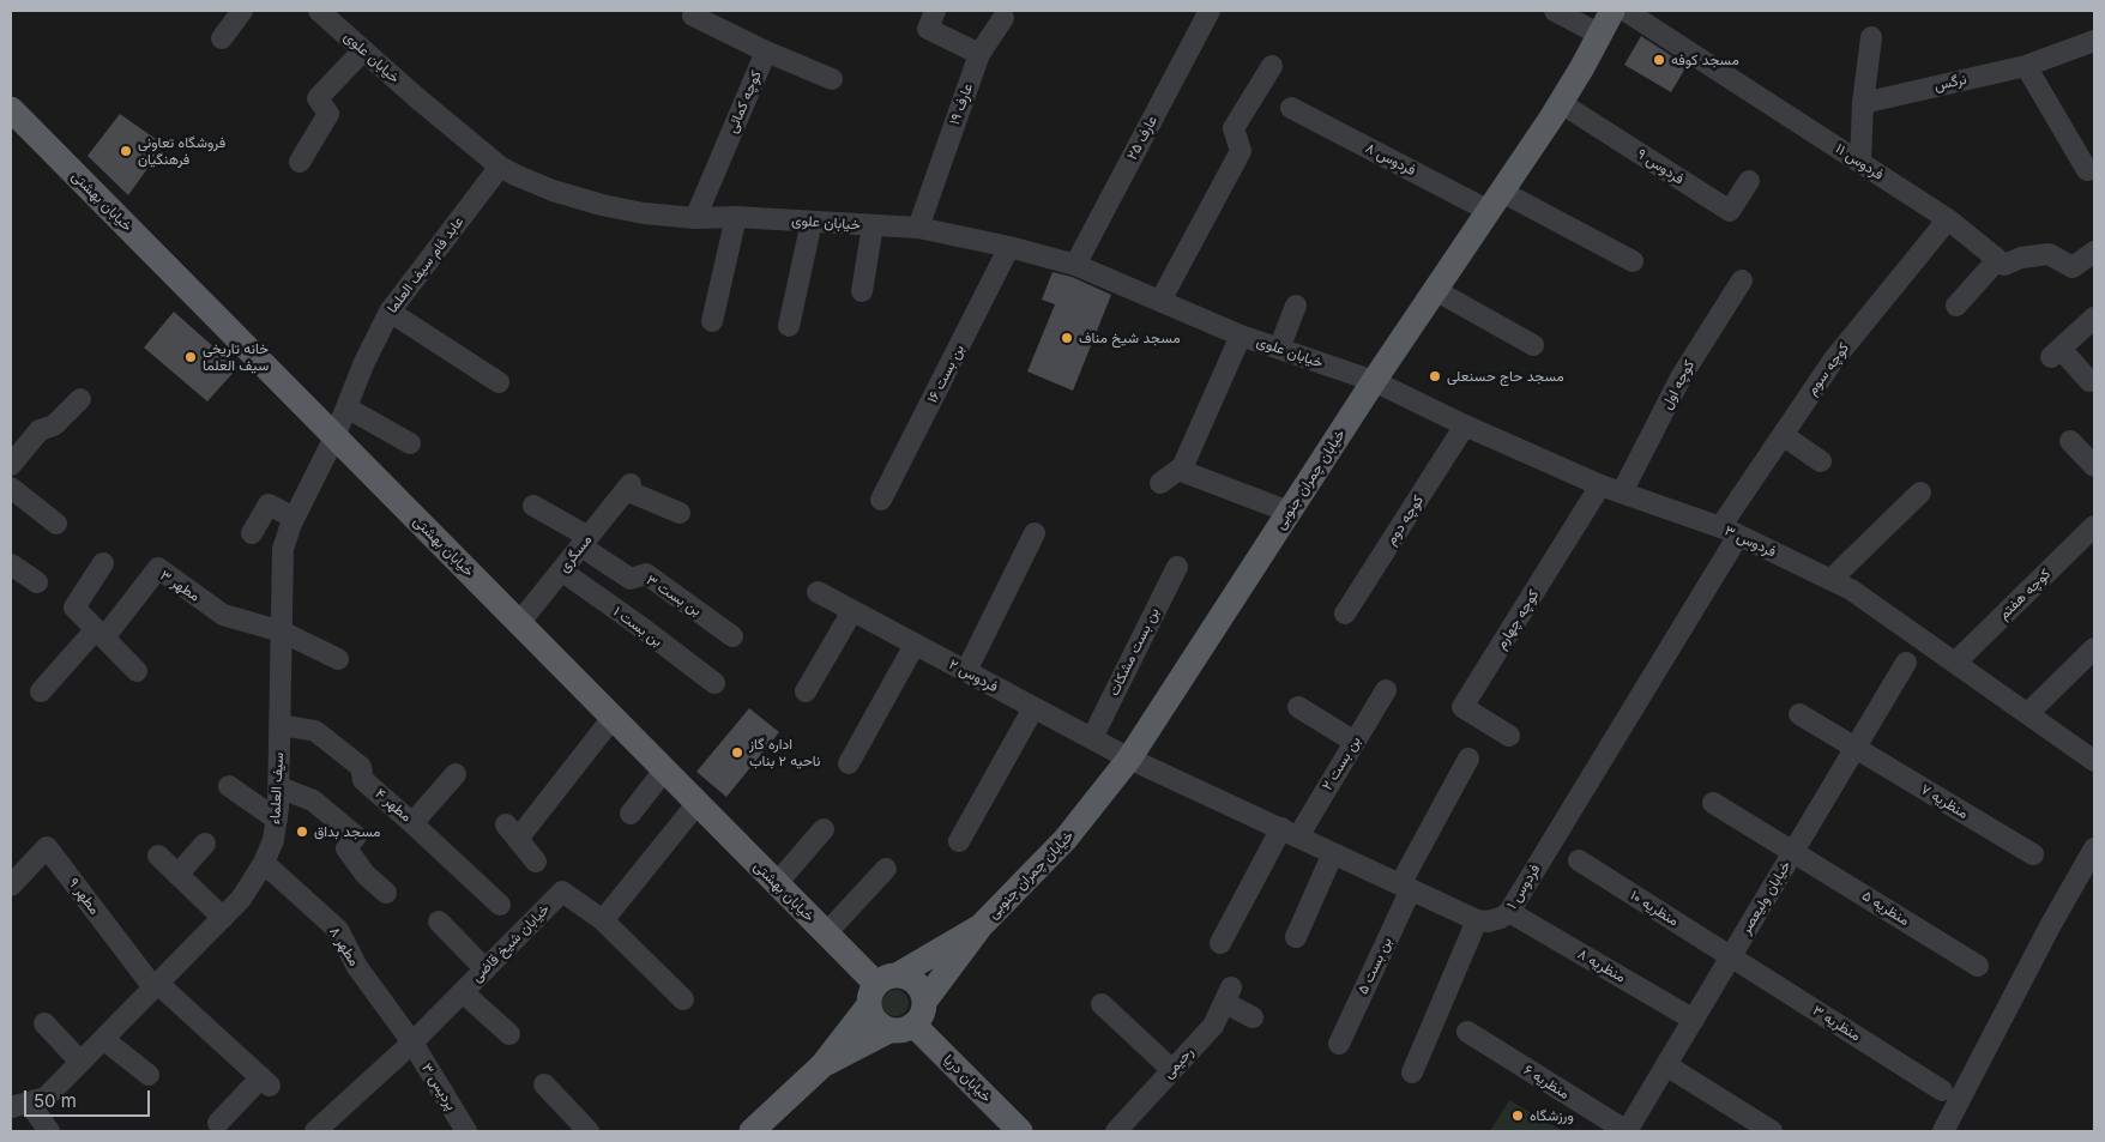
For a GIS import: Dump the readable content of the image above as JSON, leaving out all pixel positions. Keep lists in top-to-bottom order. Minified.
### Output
{"streets":{"main road":["خیابان بهشتی","خیابان چمران جنوبی","خیابان دریا"],"street":["خیابان علوی","نرگس","کوچه کمائی","عارف ۱۹","عارف ۲۵","فردوس ۸","فردوس ۱۱","فردوس ۹","عابد فام سیف العلما","کوچه سوم","بن بست ۱۶","کوچه اول","کوچه دوم","فردوس ۳","مسگری","مطهر ۳","کوچه هفتم","بن بست ۳","کوچه چهارم","بن بست ۱","بن بست مشکات","فردوس ۲","بن بست ۲","سیف العلماء","منظریه ۷","مطهر ۴","فردوس ۱","مطهر ۹","خیابان ولیعصر","منظریه ۱۰","منظریه ۵","خیابان شیخ قاضی","مطهر ۸","بن بست ۵","منظریه ۸","منظریه ۳","رحیمی","منظریه ۶","پردیس ۳"]},"crossings":[["خیابان علوی","کوچه کمائی"],["خیابان علوی","عارف ۱۹"],["خیابان علوی","عارف ۲۵"],["خیابان علوی","عابد فام سیف العلما"],["خیابان علوی","بن بست ۱۶"],["خیابان علوی","خیابان چمران جنوبی"],["خیابان علوی","فردوس ۳"],["فردوس ۸","خیابان چمران جنوبی"],["فردوس ۱۱","کوچه سوم"],["فردوس ۹","خیابان چمران جنوبی"],["خیابان بهشتی","عابد فام سیف العلما"],["خیابان بهشتی","خیابان چمران جنوبی"],["خیابان بهشتی","مسگری"],["خیابان بهشتی","سیف العلماء"],["خیابان بهشتی","خیابان دریا"],["عابد فام سیف العلما","سیف العلماء"],["کوچه سوم","فردوس ۳"],["کوچه سوم","فردوس ۱"],["کوچه اول","فردوس ۳"],["خیابان چمران جنوبی","فردوس ۳"],["خیابان چمران جنوبی","فردوس ۲"],["خیابان چمران جنوبی","خیابان دریا"],["کوچه دوم","فردوس ۳"],["فردوس ۳","کوچه هفتم"],["فردوس ۳","کوچه چهارم"],["فردوس ۳","فردوس ۱"],["مسگری","بن بست ۳"],["مسگری","بن بست ۱"],["مطهر ۳","سیف العلماء"],["بن بست مشکات","فردوس ۲"],["سیف العلماء","مطهر ۴"],["سیف العلماء","مطهر ۹"],["سیف العلماء","مطهر ۸"],["منظریه ۷","خیابان ولیعصر"],["فردوس ۱","منظریه ۸"],["خیابان ولیعصر","منظریه ۱۰"],["خیابان ولیعصر","منظریه ۵"],["خیابان ولیعصر","منظریه ۸"],["خیابان ولیعصر","منظریه ۳"],["خیابان ولیعصر","منظریه ۶"],["منظریه ۱۰","منظریه ۳"],["خیابان شیخ قاضی","مطهر ۸"],["خیابان شیخ قاضی","پردیس ۳"],["مطهر ۸","پردیس ۳"]],"places":["مسجد کوفه","فروشگاه تعاونی فرهنگیان","مسجد شیخ مناف","خانه تاریخی سیف العلما","مسجد حاج حسنعلی","اداره گاز ناحیه ۲ بناب","مسجد بداق","ورزشگاه"],"scale_bar":"50 m"}
